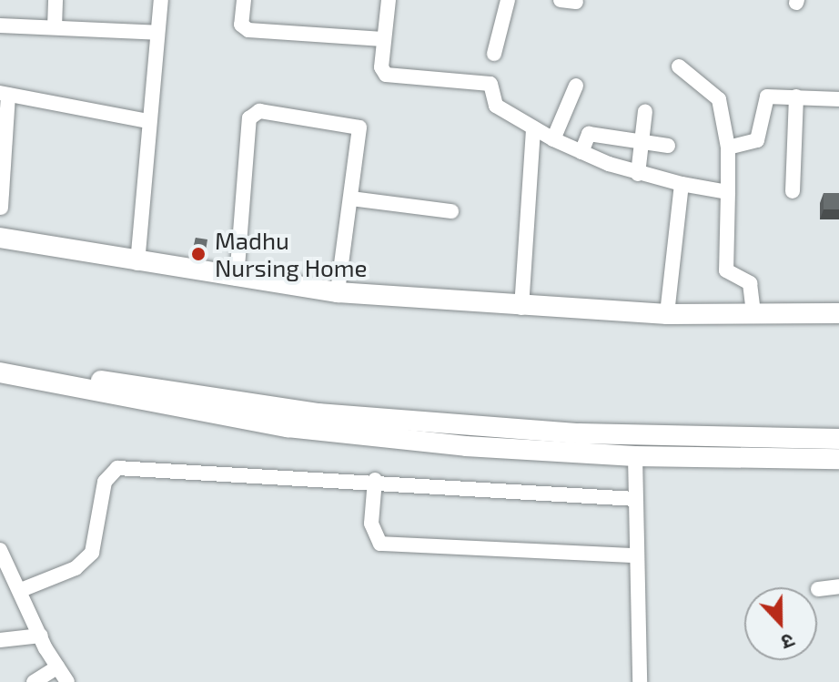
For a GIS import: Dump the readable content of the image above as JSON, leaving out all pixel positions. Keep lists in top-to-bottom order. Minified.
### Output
{"places":["Madhu Nursing Home"],"north":"bottom"}
